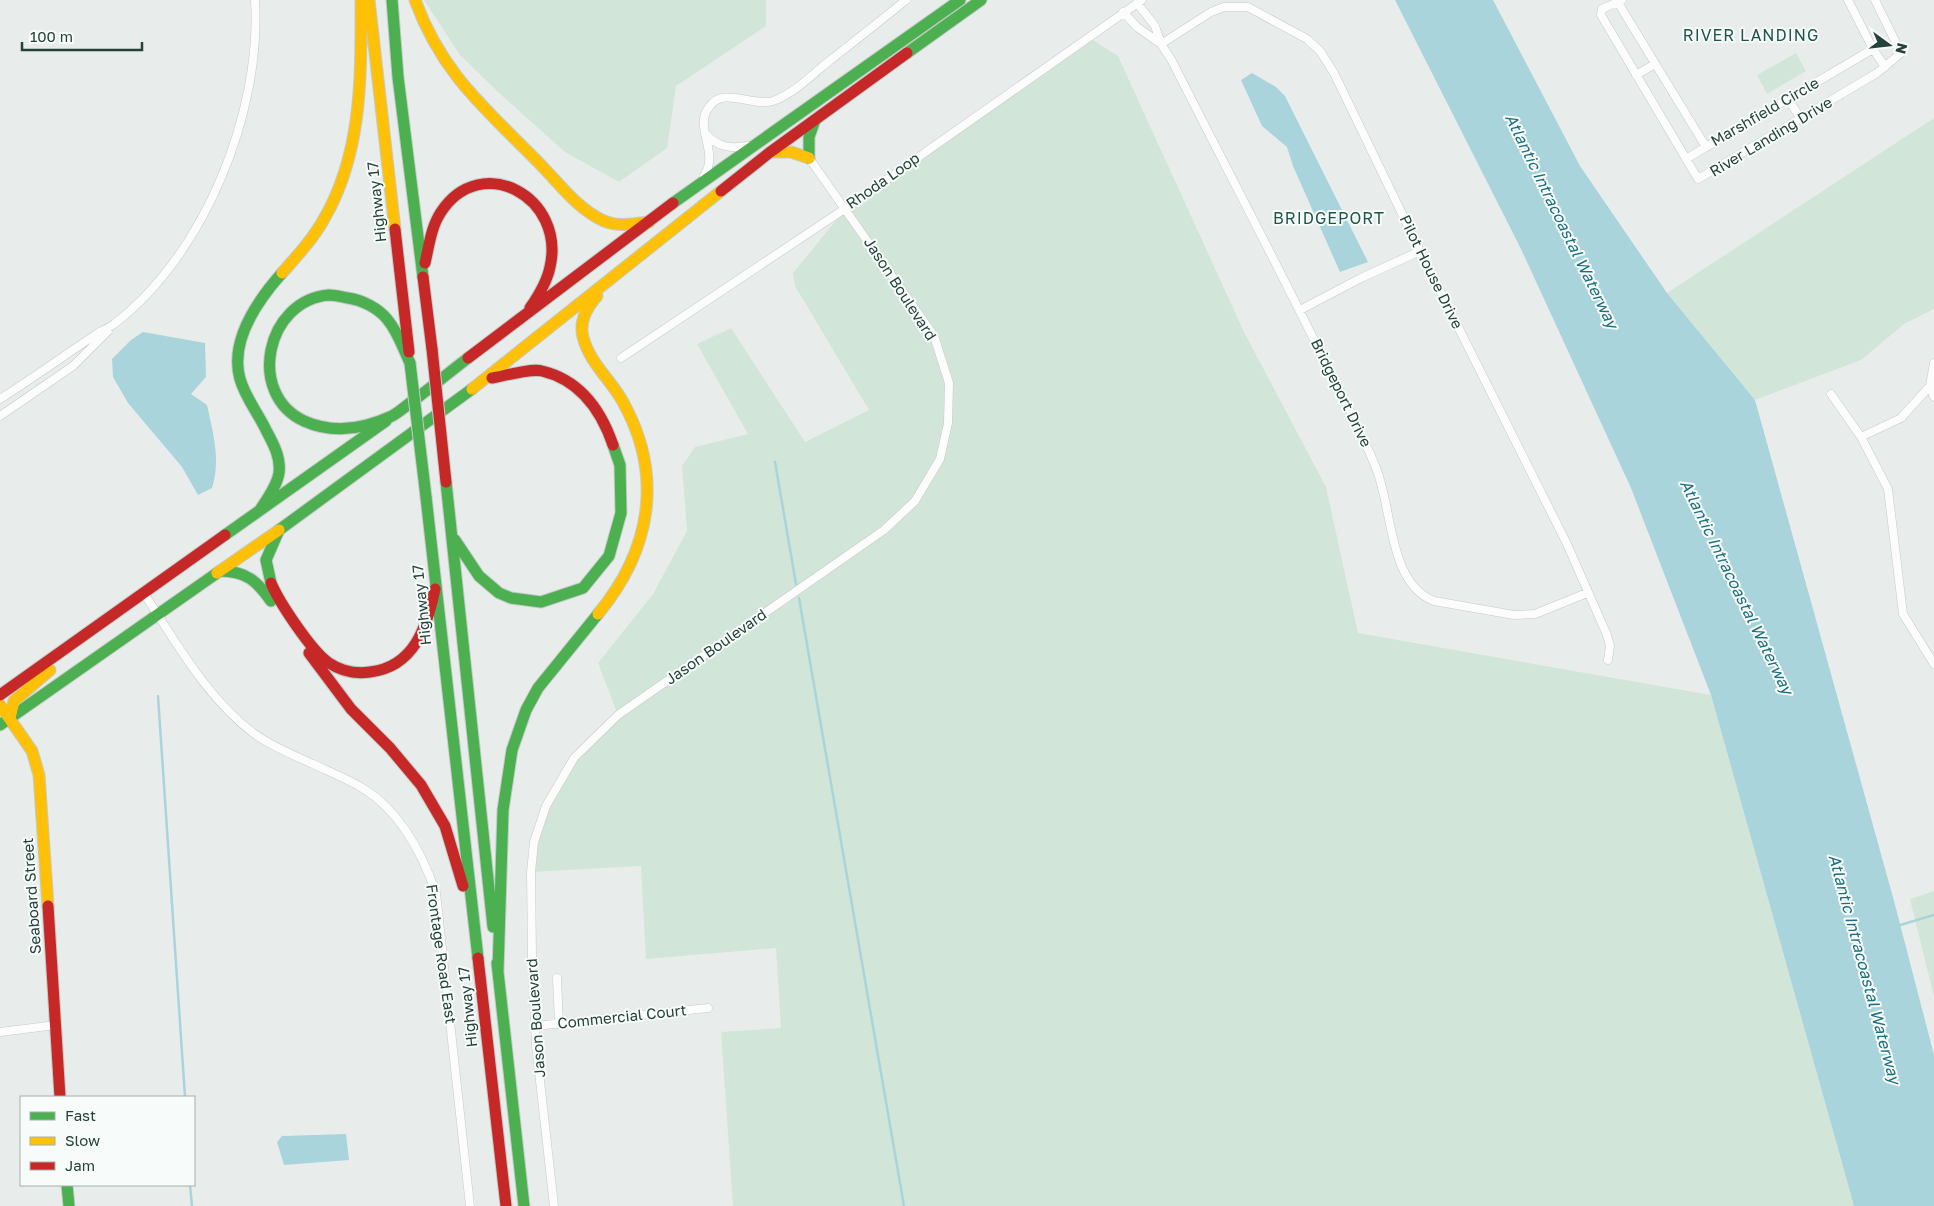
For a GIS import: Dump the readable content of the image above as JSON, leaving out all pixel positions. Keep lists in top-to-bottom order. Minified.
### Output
{"streets":{"main road":["Highway 17","Seaboard Street"],"street":["Marshfield Circle","River Landing Drive","Rhoda Loop","Pilot House Drive","Jason Boulevard","Bridgeport Drive","Frontage Road East","Commercial Court"]},"crossings":[["Marshfield Circle","River Landing Drive"],["Rhoda Loop","Jason Boulevard"],["Rhoda Loop","Bridgeport Drive"],["Pilot House Drive","Bridgeport Drive"],["Jason Boulevard","Commercial Court"]],"districts":["RIVER LANDING","BRIDGEPORT"],"water":["Atlantic Intracoastal Waterway"],"legend":["Fast","Slow","Jam"],"scale_bar":"100 m","north":"right"}
